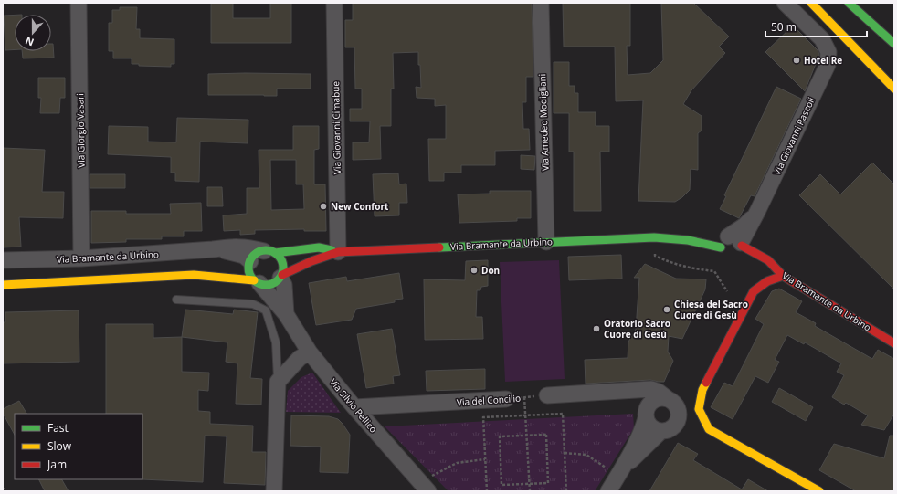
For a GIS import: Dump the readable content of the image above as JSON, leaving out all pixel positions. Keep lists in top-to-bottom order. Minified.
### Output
{"streets":{"main road":["Via Bramante da Urbino"],"street":["Via Amedeo Modigliani","Via Giovanni Cimabue","Via Giorgio Vasari","Via Giovanni Pascoli","Via del Concilio","Via Silvio Pellico"]},"crossings":[["Via Amedeo Modigliani","Via Bramante da Urbino"],["Via Giovanni Cimabue","Via Bramante da Urbino"],["Via Giorgio Vasari","Via Bramante da Urbino"],["Via Giovanni Pascoli","Via Bramante da Urbino"],["Via Bramante da Urbino","Via Silvio Pellico"],["Via del Concilio","Via Silvio Pellico"]],"places":["Hotel Re","New Confort","Don","Chiesa del Sacro Cuore di Gesù","Oratorio Sacro Cuore di Gesù"],"legend":["Fast","Slow","Jam"],"scale_bar":"50 m","north":"bottom"}
